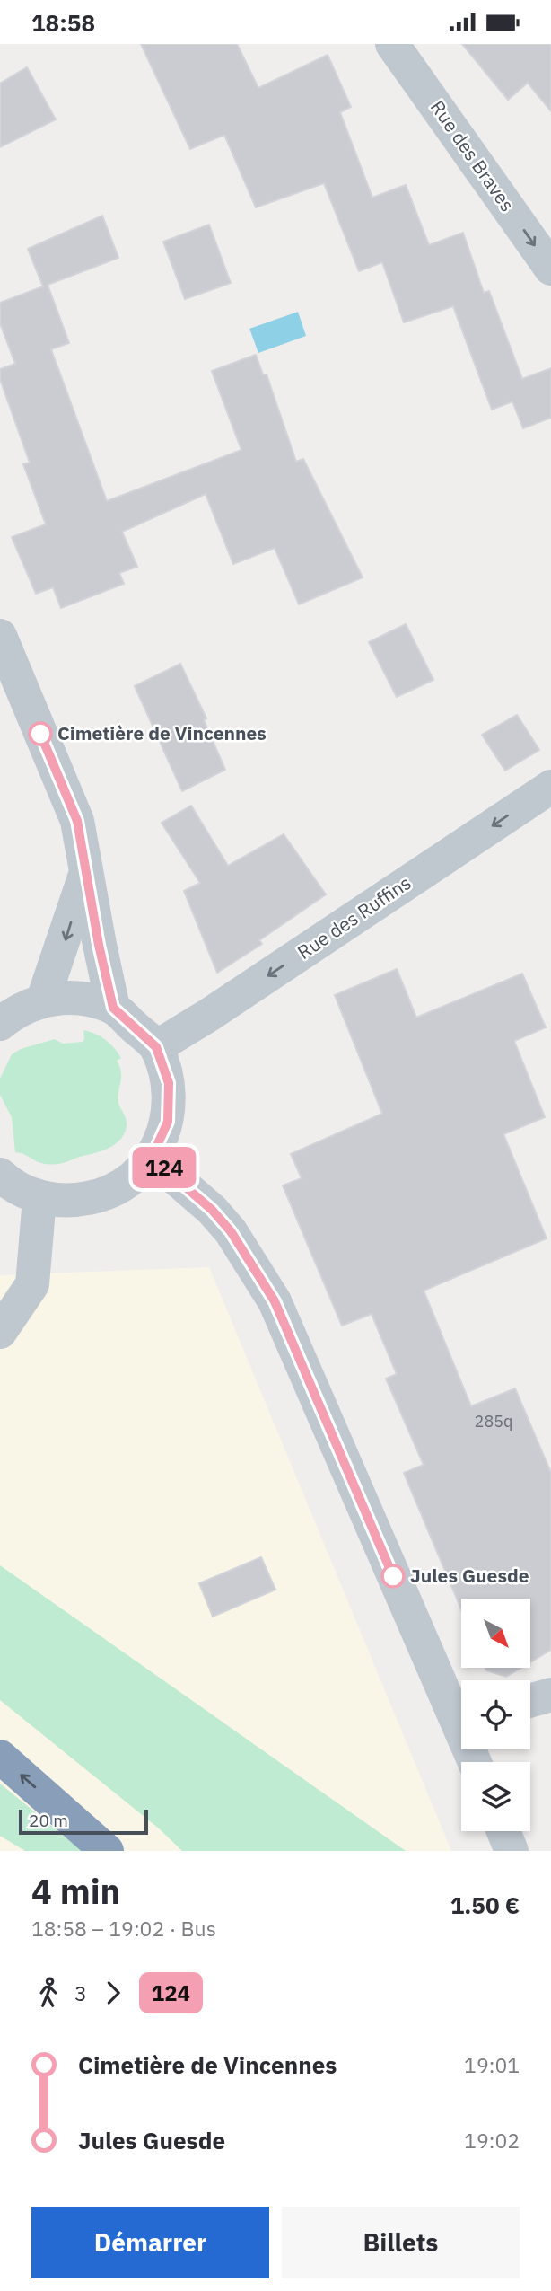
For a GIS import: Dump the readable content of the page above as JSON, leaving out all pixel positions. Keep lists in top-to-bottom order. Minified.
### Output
{"streets":{"street":["Rue des Braves","Rue des Ruffins"]},"one_way":["Rue des Braves","Rue des Ruffins"],"places":["Cimetière de Vincennes","Jules Guesde"],"lines":["bus line 124"],"house_numbers":["285q"],"scale_bar":"20 m","north":"bottom right","page":{"status":"18:58","on_map":"124","scale":"20 m","heading":["4 min","18:58 – 19:02 · Bus","1.50 €"],"legs":["3","124"],"list":[{"name":"Cimetière de Vincennes","value":"19:01"},{"name":"Jules Guesde","value":"19:02"}],"buttons":["Démarrer","Billets"]}}
